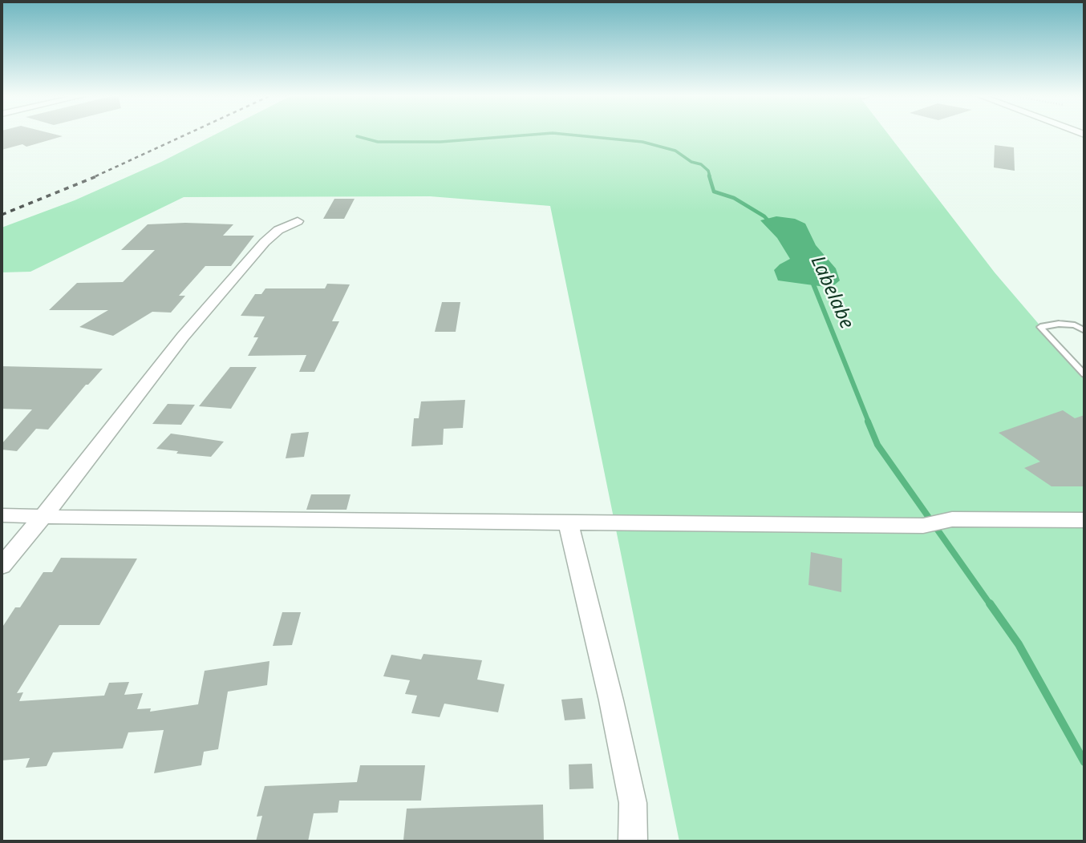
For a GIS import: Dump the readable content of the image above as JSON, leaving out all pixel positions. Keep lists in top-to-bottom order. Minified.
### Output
{"water":["Labelabe"]}
